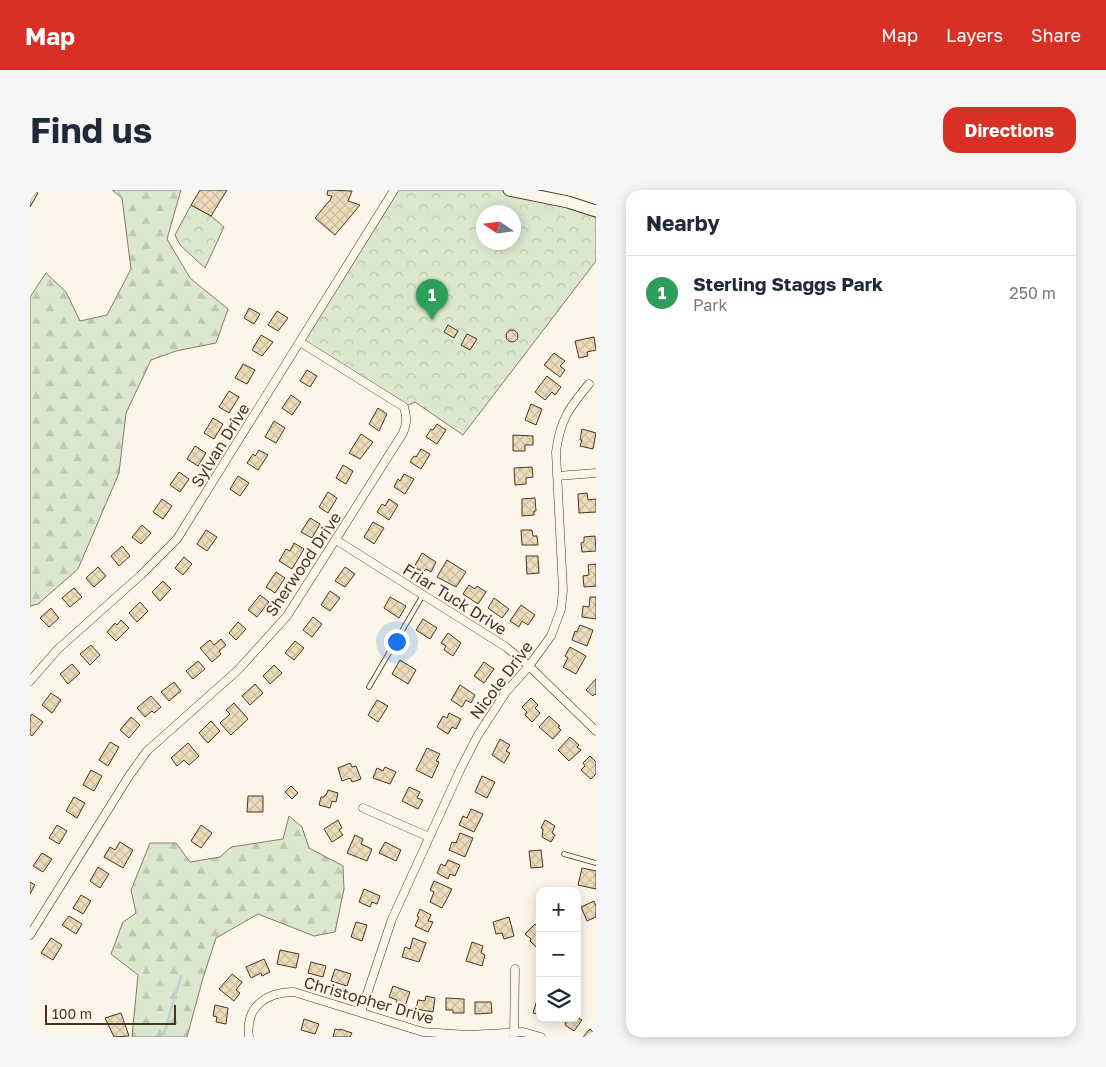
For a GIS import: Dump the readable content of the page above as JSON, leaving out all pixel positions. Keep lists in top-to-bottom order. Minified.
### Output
{"streets":{"street":["Sylvan Drive","Sherwood Drive","Friar Tuck Drive","Nicole Drive","Christopher Drive"]},"crossings":[["Sylvan Drive","Sherwood Drive"],["Sherwood Drive","Friar Tuck Drive"],["Friar Tuck Drive","Nicole Drive"],["Nicole Drive","Christopher Drive"]],"scale_bar":"100 m","north":"left","page":{"header":"Map","nav":["Map","Layers","Share"],"buttons":"Directions","title":"Find us","heading":"Nearby","list":[{"mark":"1","name":"Sterling Staggs Park","note":"Park","value":"250 m"}],"pins":"1","map_buttons":["+","−"],"scale":"100 m"}}
